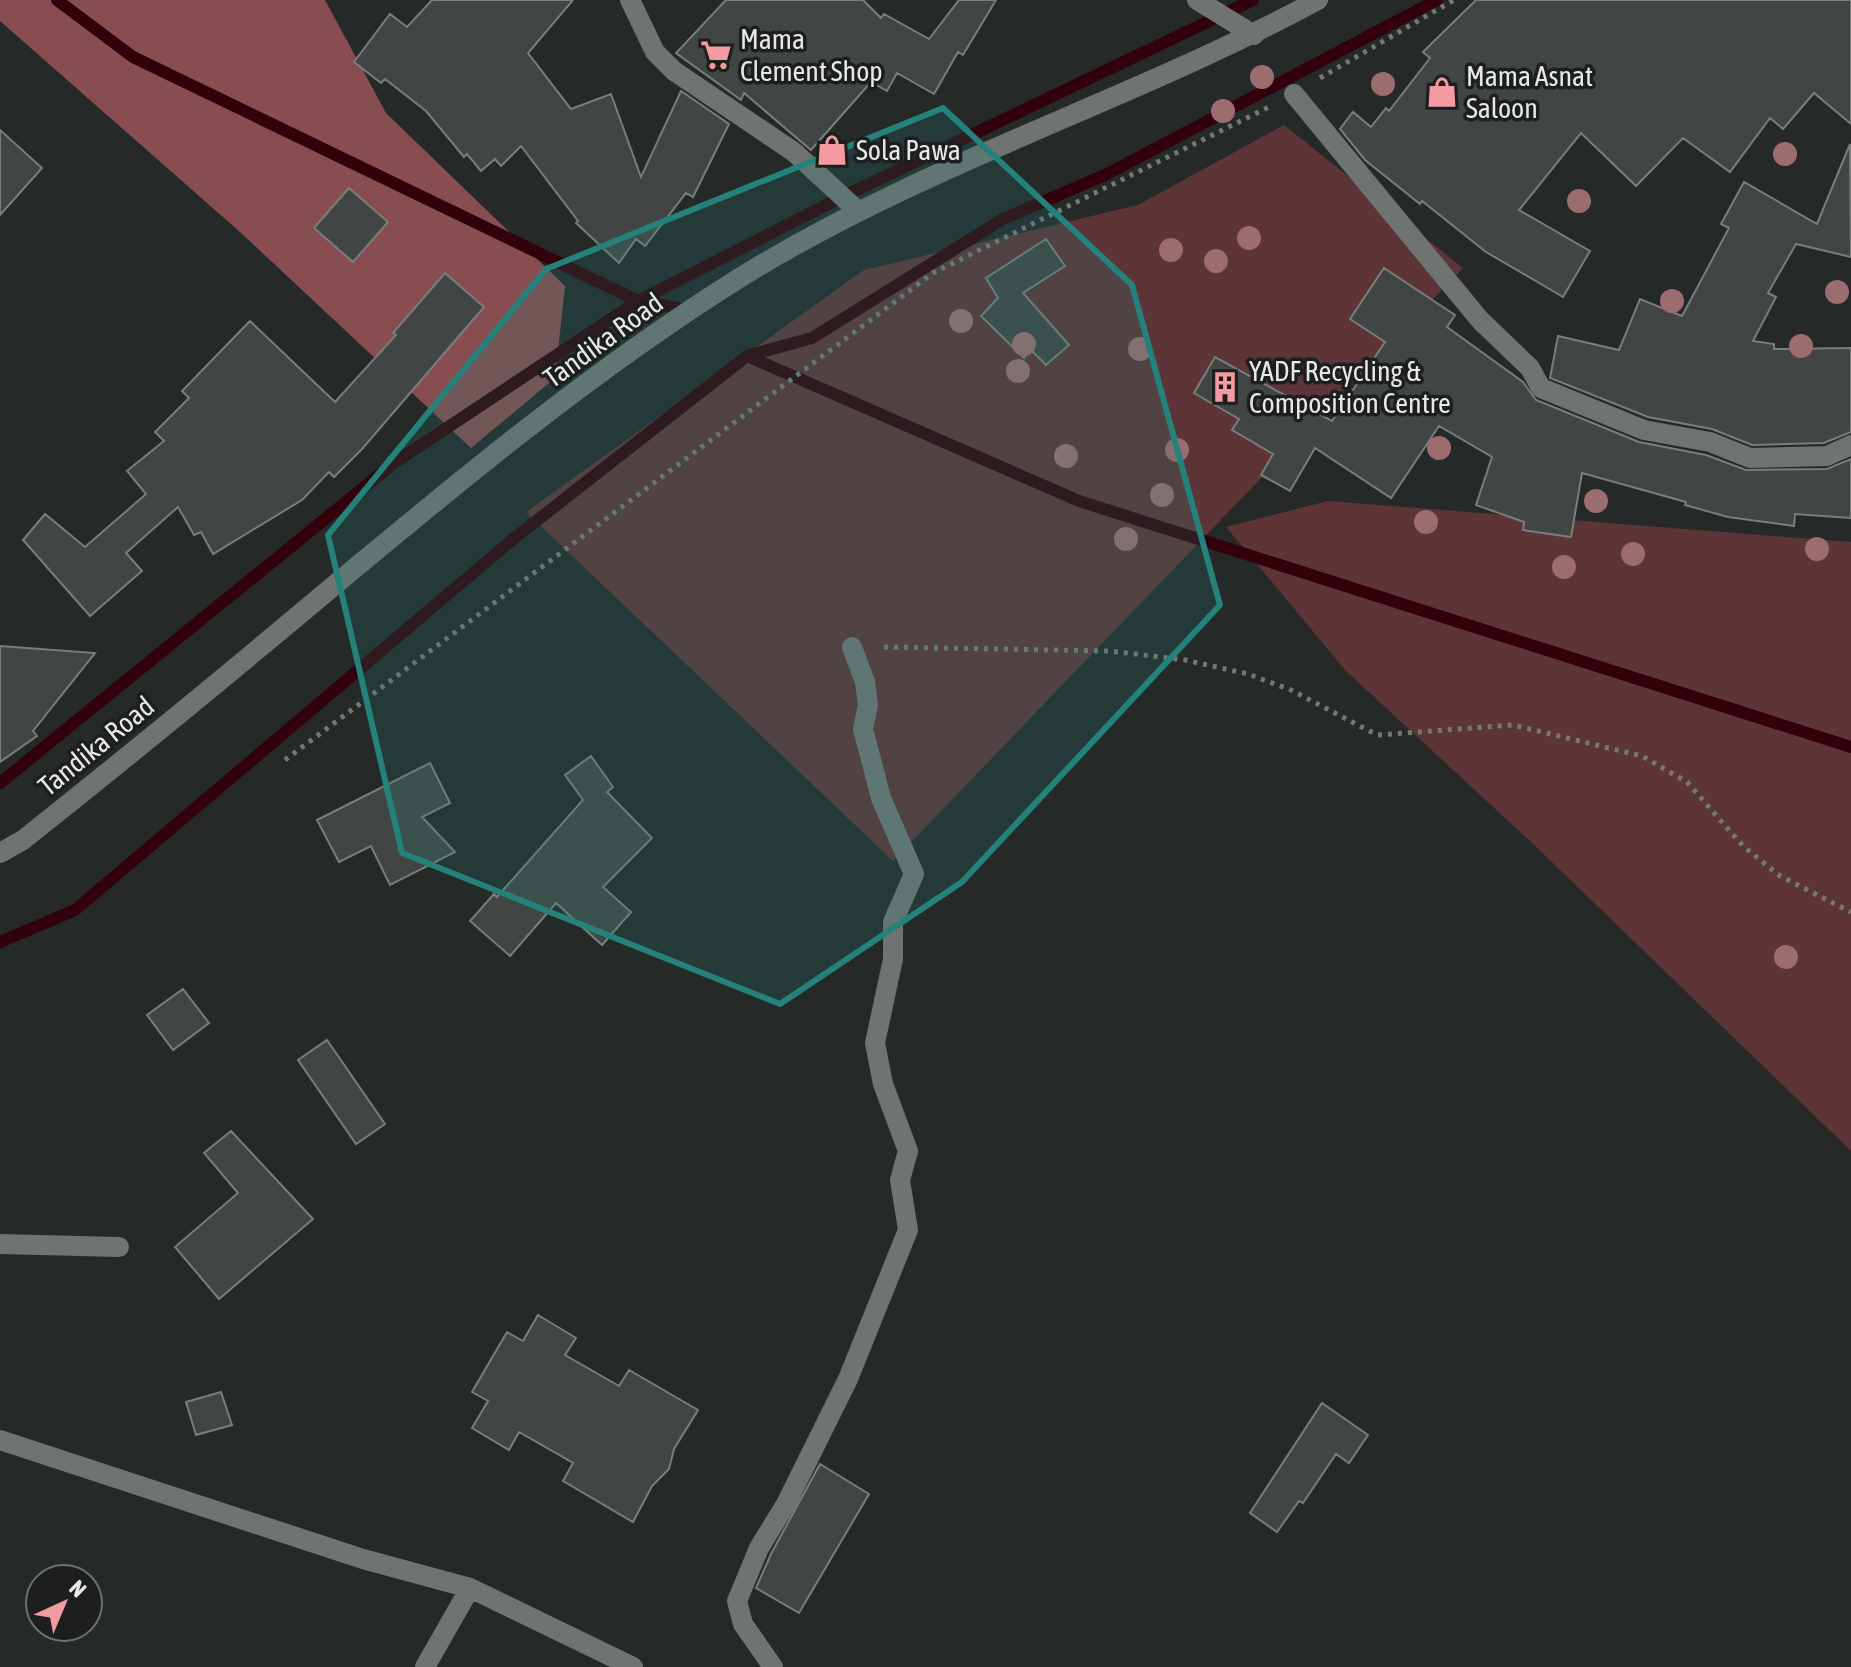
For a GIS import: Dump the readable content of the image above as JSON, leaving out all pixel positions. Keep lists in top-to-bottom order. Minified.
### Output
{"streets":{"street":["Tandika Road"]},"places":{"supermarket":["Mama Clement Shop"],"shop":["Mama Asnat Saloon","Sola Pawa"],"building":["YADF Recycling & Composition Centre"]},"north":"top right"}
